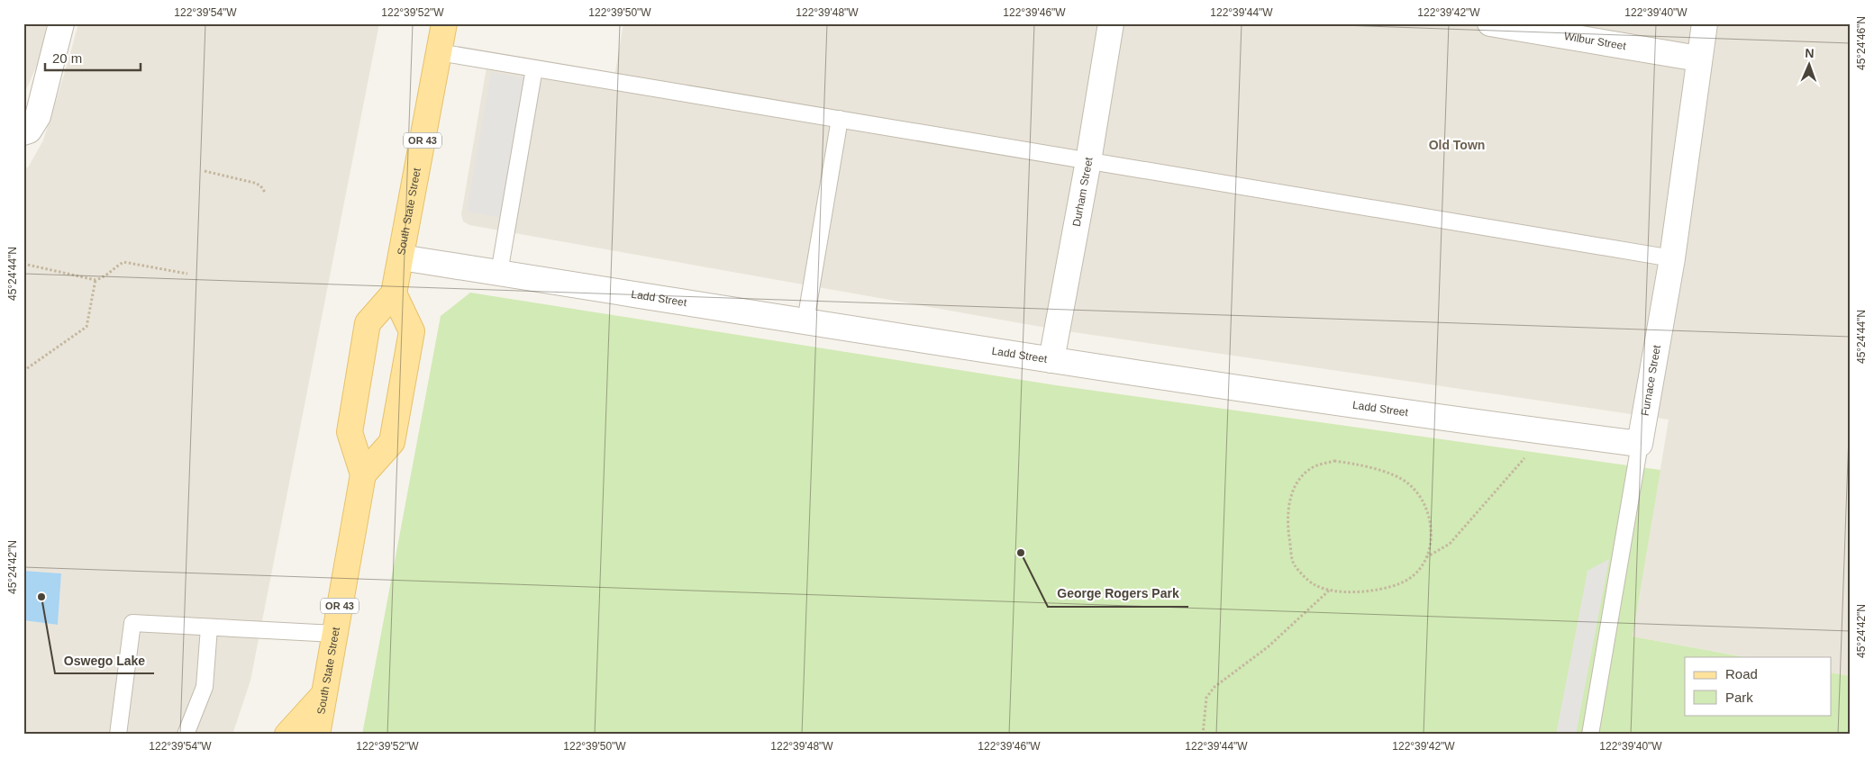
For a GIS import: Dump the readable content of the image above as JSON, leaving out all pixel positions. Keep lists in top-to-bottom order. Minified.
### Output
{"streets":{"main road":["OR 43","South State Street"],"street":["Wilbur Street","Durham Street","Ladd Street","Furnace Street"]},"crossings":[["Wilbur Street","Furnace Street"],["Durham Street","Ladd Street"],["South State Street","Ladd Street"],["Ladd Street","Furnace Street"]],"districts":["Old Town"],"places":["George Rogers Park","Oswego Lake"],"legend":["Road","Park"],"scale_bar":"20 m","north":"top","coordinates":["122°39'54\"W","122°39'52\"W","122°39'50\"W","122°39'48\"W","122°39'46\"W","122°39'44\"W","122°39'42\"W","122°39'40\"W","45°24'46\"N","45°24'44\"N","45°24'42\"N"]}
